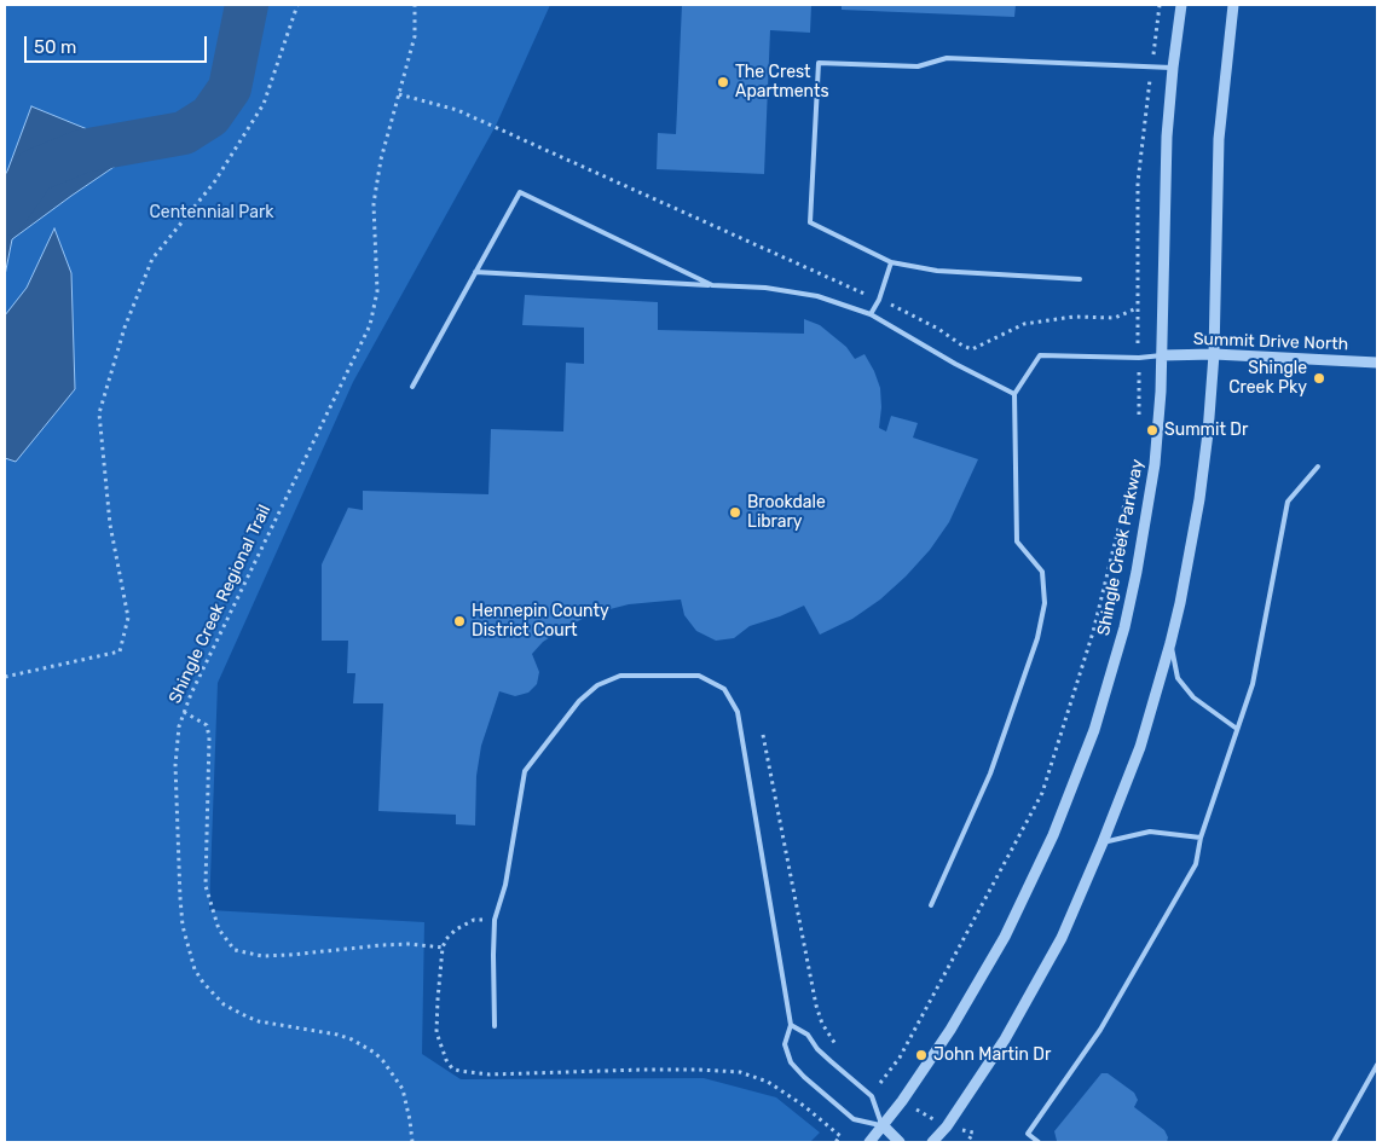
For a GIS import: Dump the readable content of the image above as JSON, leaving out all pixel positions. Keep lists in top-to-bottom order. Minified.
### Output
{"streets":{"street":["Summit Drive North","Shingle Creek Parkway"],"path":["Shingle Creek Regional Trail"]},"crossings":[["Summit Drive North","Shingle Creek Parkway"]],"parks":["Centennial Park"],"places":["The Crest Apartments","Shingle Creek Pky","Summit Dr","Brookdale Library","Hennepin County District Court","John Martin Dr"],"scale_bar":"50 m"}
